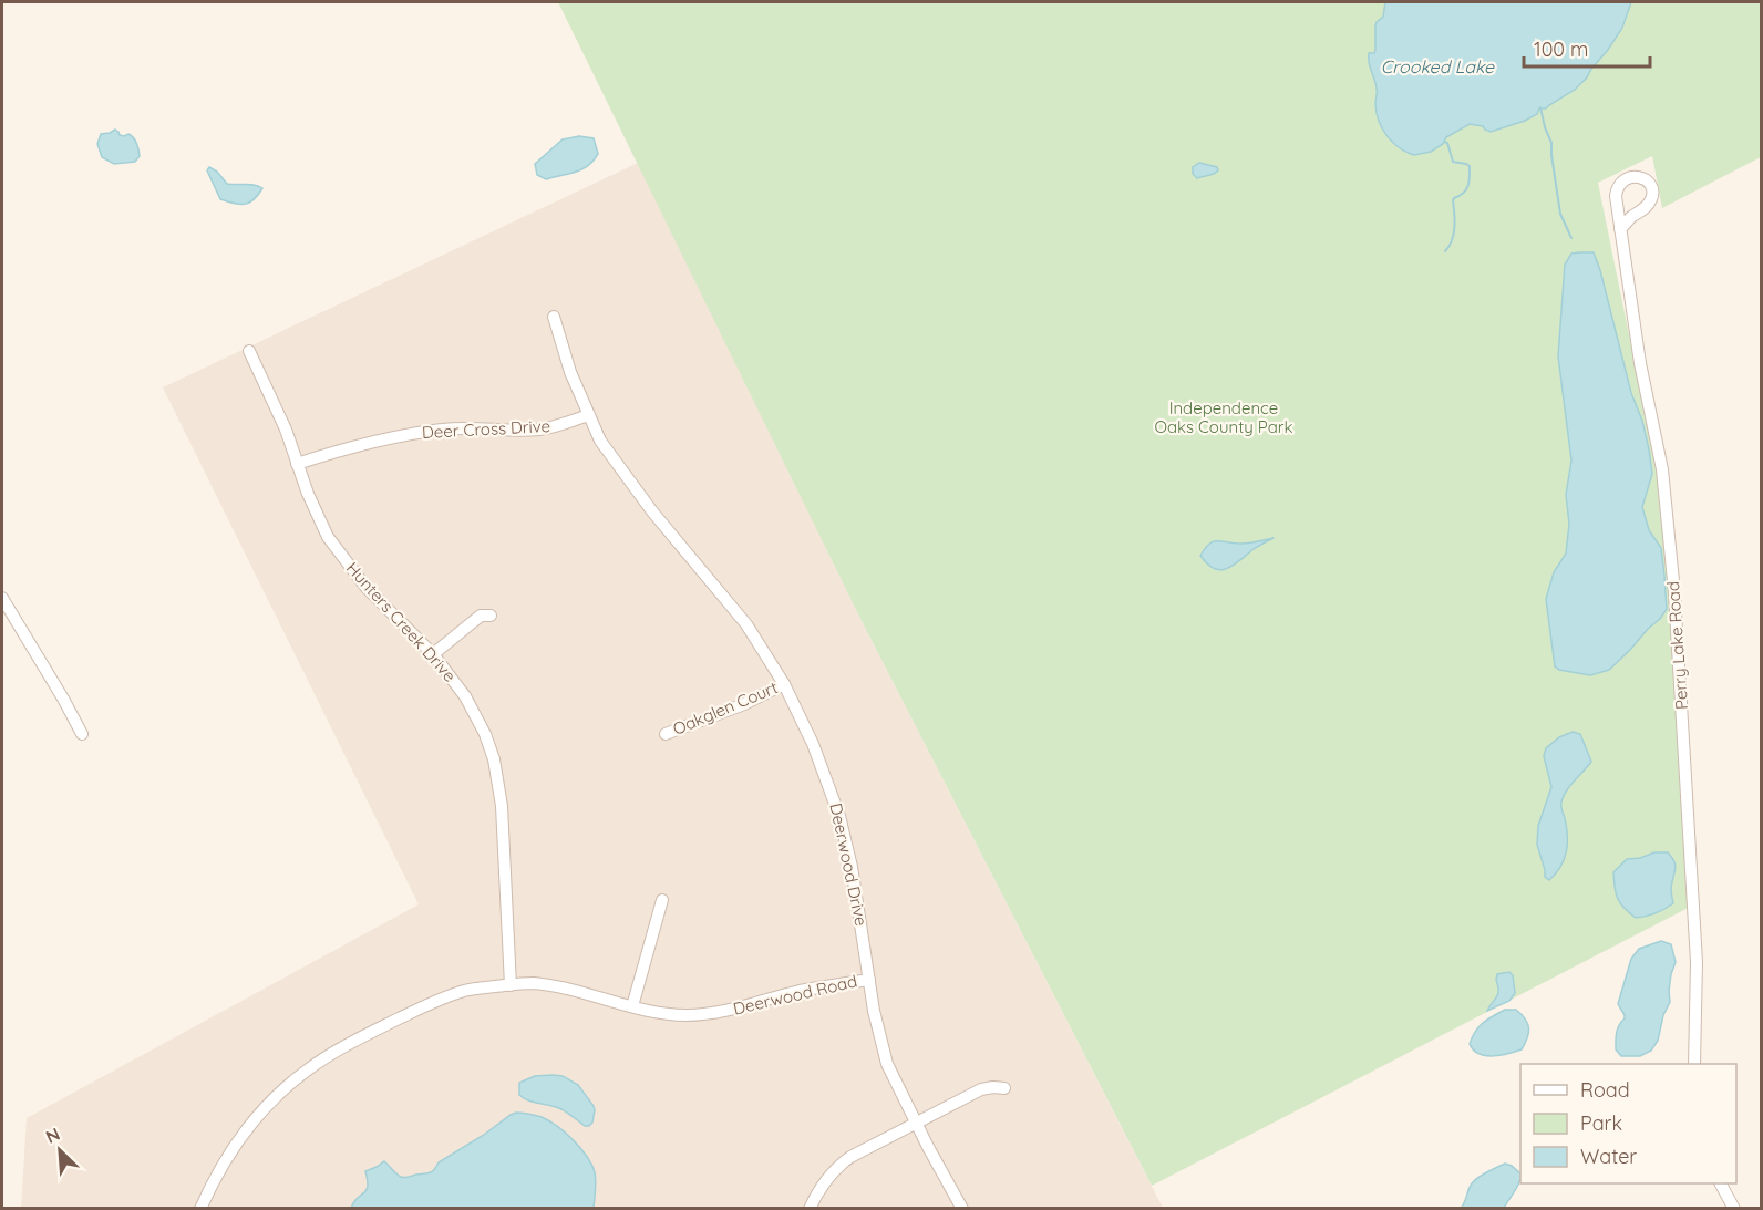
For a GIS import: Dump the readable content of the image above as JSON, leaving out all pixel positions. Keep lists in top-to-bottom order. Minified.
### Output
{"streets":{"street":["Deer Cross Drive","Hunters Creek Drive","Perry Lake Road","Oakglen Court","Deerwood Drive","Deerwood Road"]},"crossings":[["Deer Cross Drive","Hunters Creek Drive"],["Deer Cross Drive","Deerwood Drive"],["Hunters Creek Drive","Deerwood Road"],["Oakglen Court","Deerwood Drive"],["Deerwood Drive","Deerwood Road"]],"water":["Crooked Lake"],"parks":["Independence Oaks County Park"],"legend":["Road","Park","Water"],"scale_bar":"100 m","north":"top left"}
